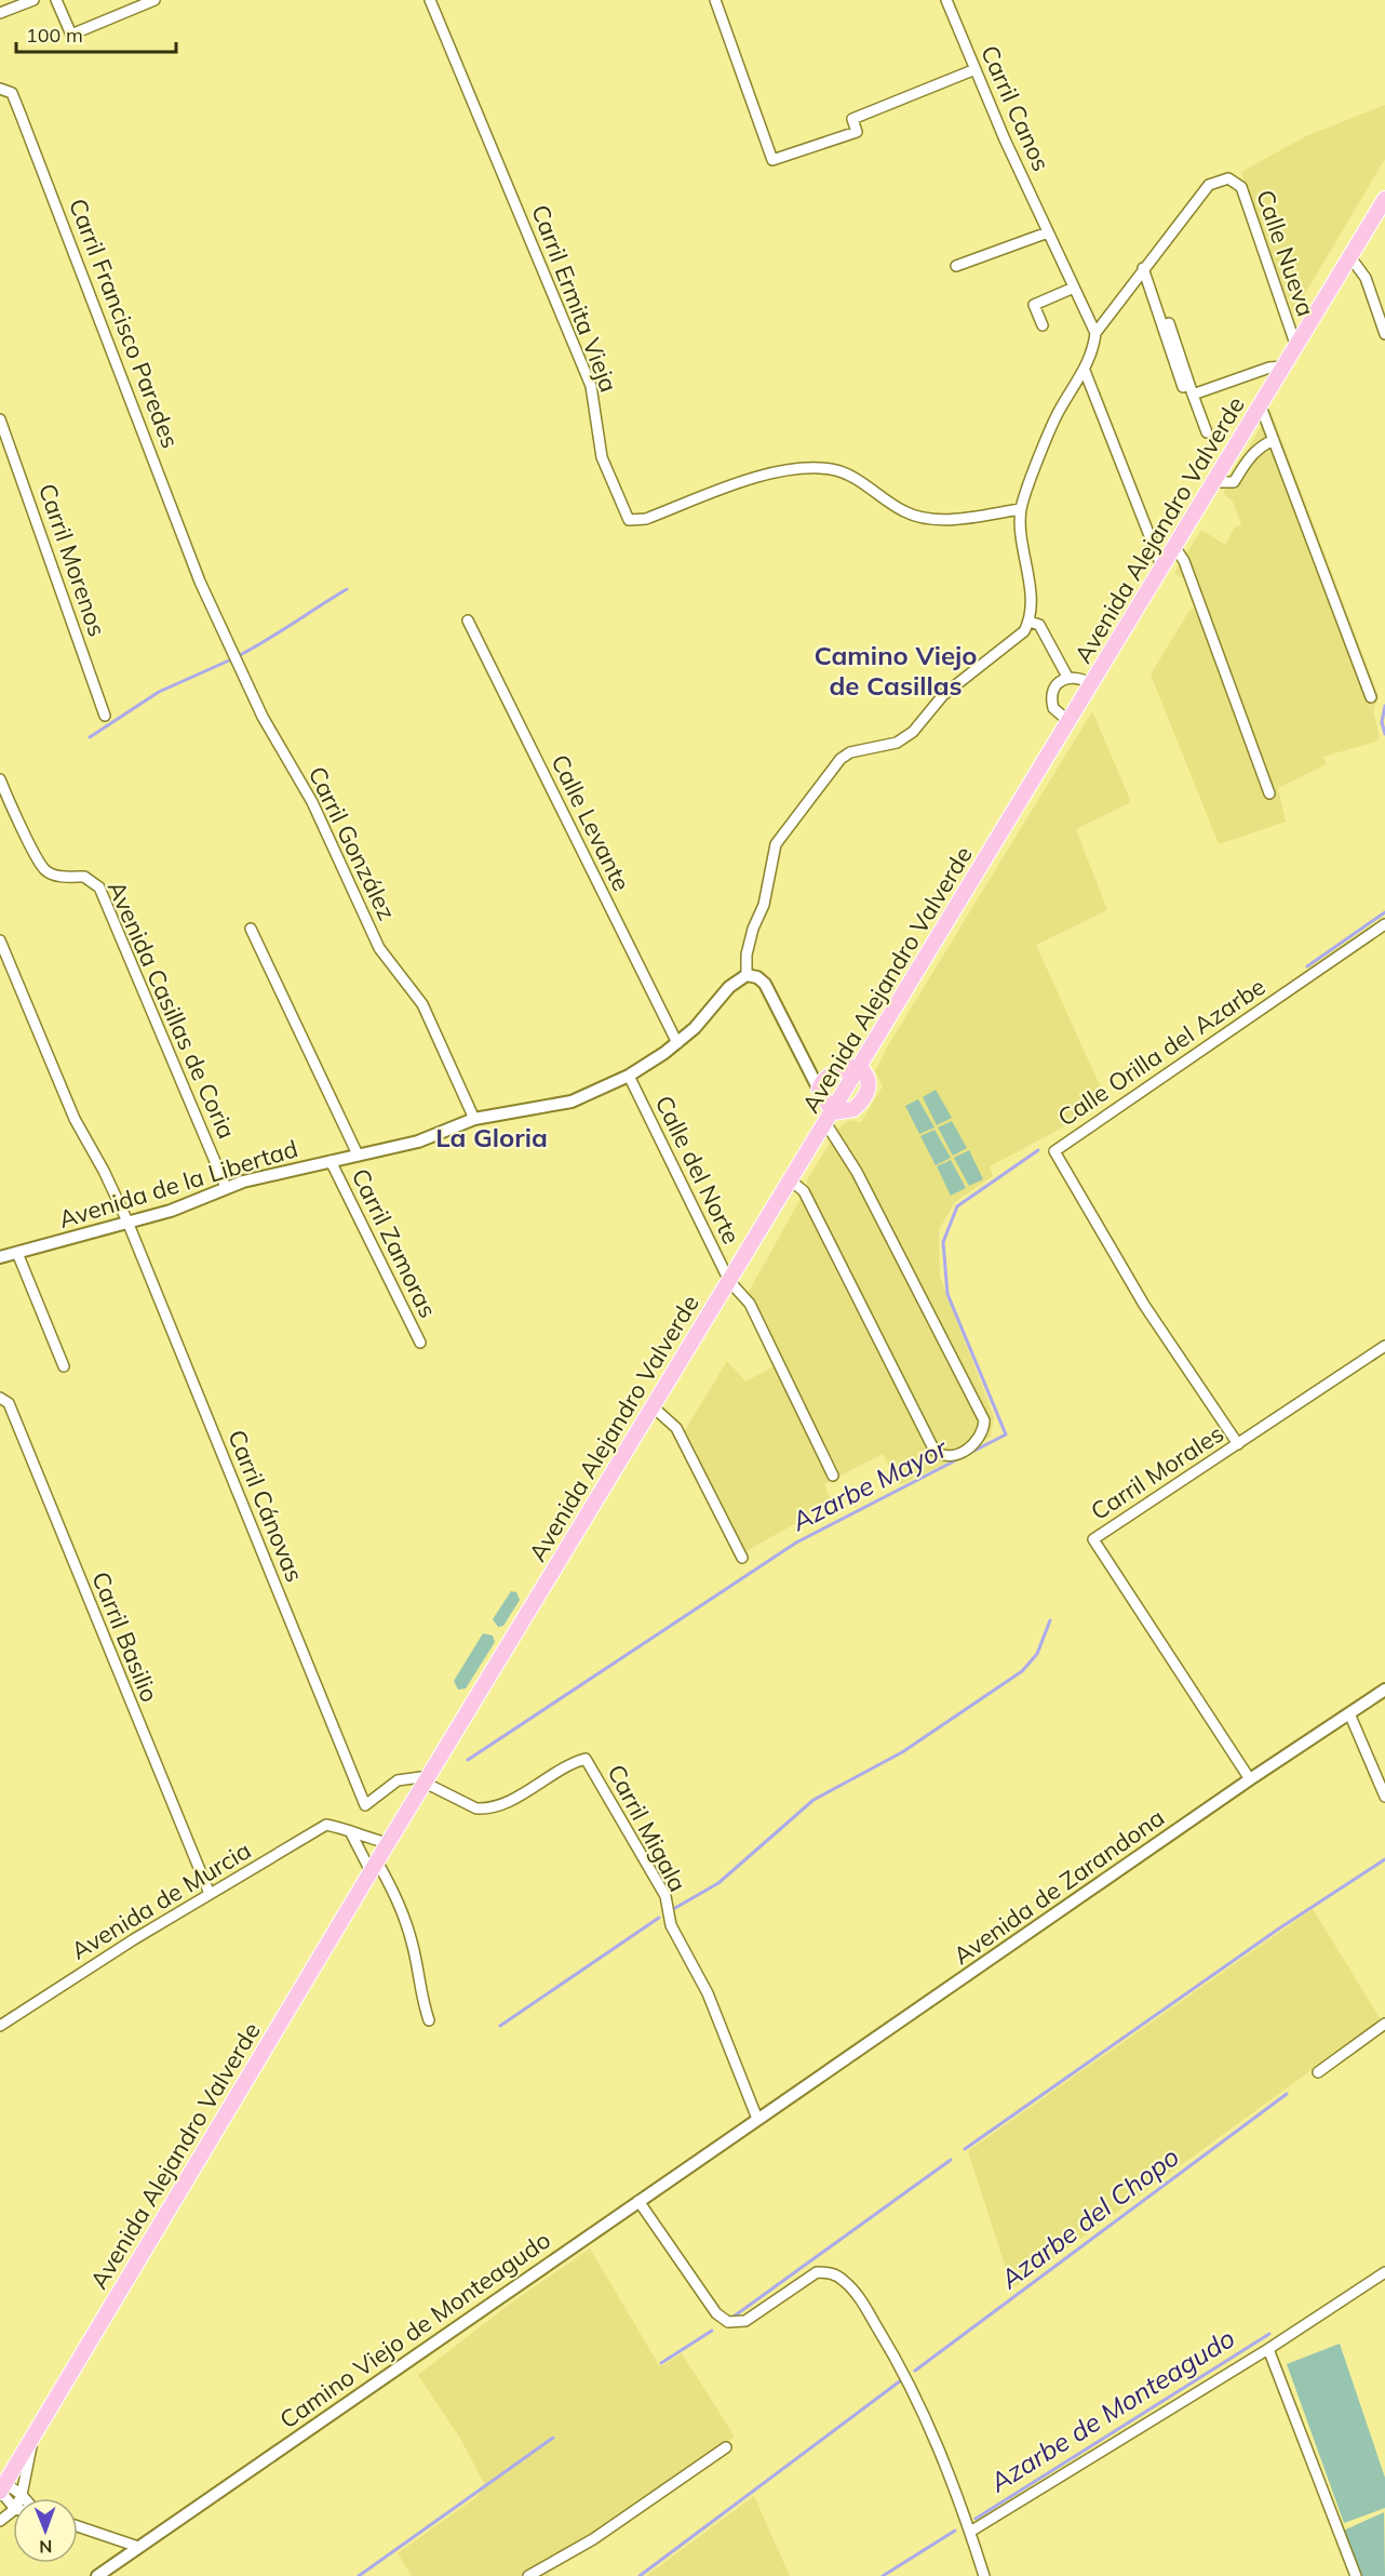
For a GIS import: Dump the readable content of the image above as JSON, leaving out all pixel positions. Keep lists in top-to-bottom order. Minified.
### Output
{"streets":{"main road":["Avenida Alejandro Valverde"],"street":["Carril Canos","Calle Nueva","Carril Ermita Vieja","Carril Francisco Paredes","Carril Morenos","Calle Levante","Carril González","Avenida Casillas de Coria","Calle Orilla del Azarbe","Calle del Norte","Avenida de la Libertad","Carril Zamoras","Carril Morales","Carril Cánovas","Carril Basilio","Carril Migala","Avenida de Zarandona","Avenida de Murcia","Camino Viejo de Monteagudo"]},"crossings":[["Calle Nueva","Avenida Alejandro Valverde"],["Carril Francisco Paredes","Carril González"],["Avenida Alejandro Valverde","Calle del Norte"],["Avenida Alejandro Valverde","Carril Cánovas"],["Avenida Alejandro Valverde","Carril Migala"],["Avenida Alejandro Valverde","Avenida de Murcia"],["Calle Levante","Avenida de la Libertad"],["Carril González","Avenida de la Libertad"],["Avenida Casillas de Coria","Avenida de la Libertad"],["Calle Orilla del Azarbe","Carril Morales"],["Calle del Norte","Avenida de la Libertad"],["Avenida de la Libertad","Carril Zamoras"],["Avenida de la Libertad","Carril Cánovas"],["Carril Morales","Avenida de Zarandona"],["Carril Cánovas","Carril Migala"],["Carril Basilio","Avenida de Murcia"],["Carril Migala","Avenida de Zarandona"],["Carril Migala","Camino Viejo de Monteagudo"],["Avenida de Zarandona","Camino Viejo de Monteagudo"]],"districts":["Camino Viejo de Casillas","La Gloria"],"water":["Azarbe Mayor","Azarbe del Chopo","Azarbe de Monteagudo"],"scale_bar":"100 m","north":"bottom"}
